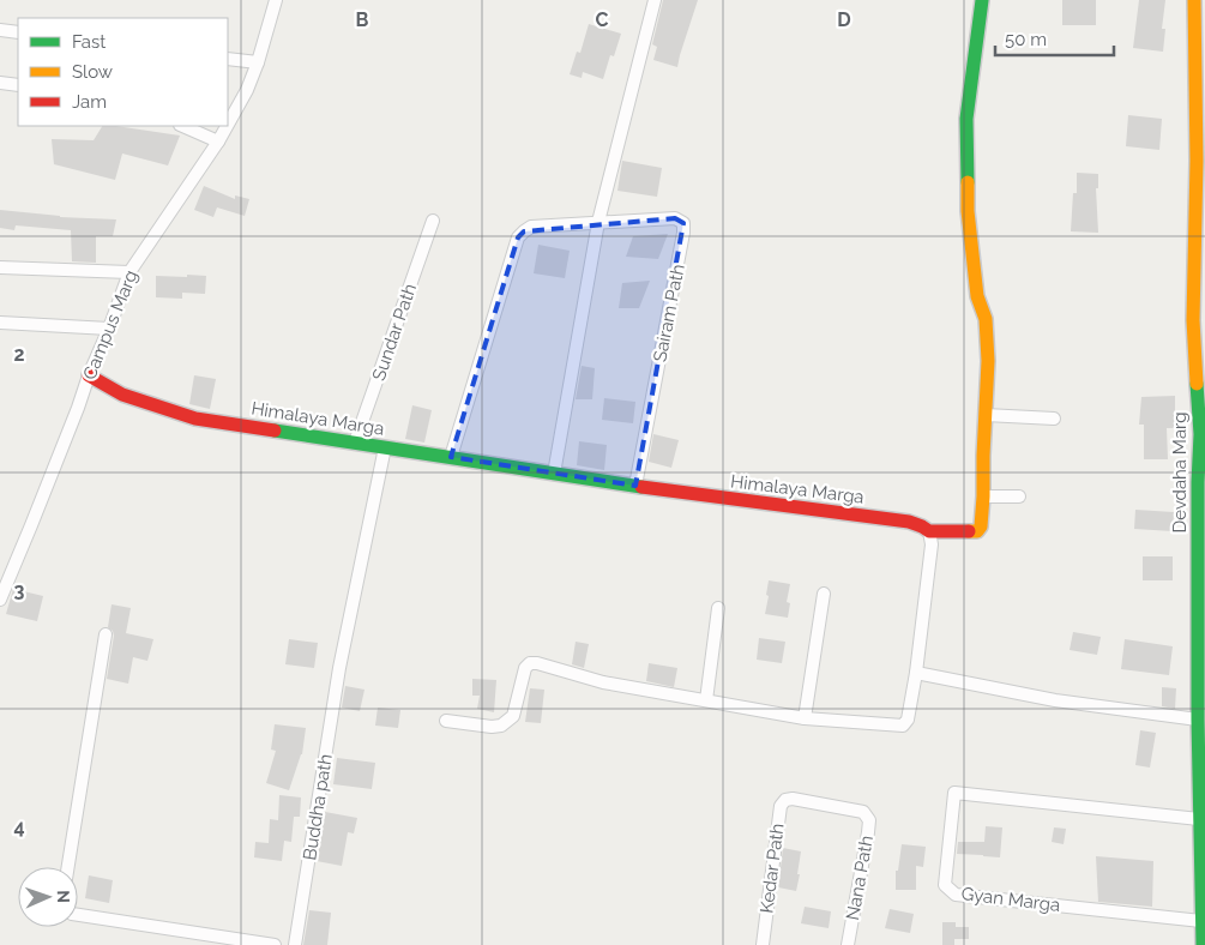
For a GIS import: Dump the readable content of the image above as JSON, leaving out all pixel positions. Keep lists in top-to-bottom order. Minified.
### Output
{"streets":{"street":["Sairam Path","Campus Marg","Sundar Path","Himalaya Marga","Devdaha Marg","Buddha path","Kedar Path","Nana Path","Gyan Marga"]},"crossings":[["Sairam Path","Himalaya Marga"],["Campus Marg","Himalaya Marga"],["Sundar Path","Himalaya Marga"],["Himalaya Marga","Buddha path"],["Devdaha Marg","Gyan Marga"],["Kedar Path","Nana Path"]],"legend":["Fast","Slow","Jam"],"scale_bar":"50 m","north":"right","grid":{"columns":["B","C","D"],"rows":["2","3","4"]}}
